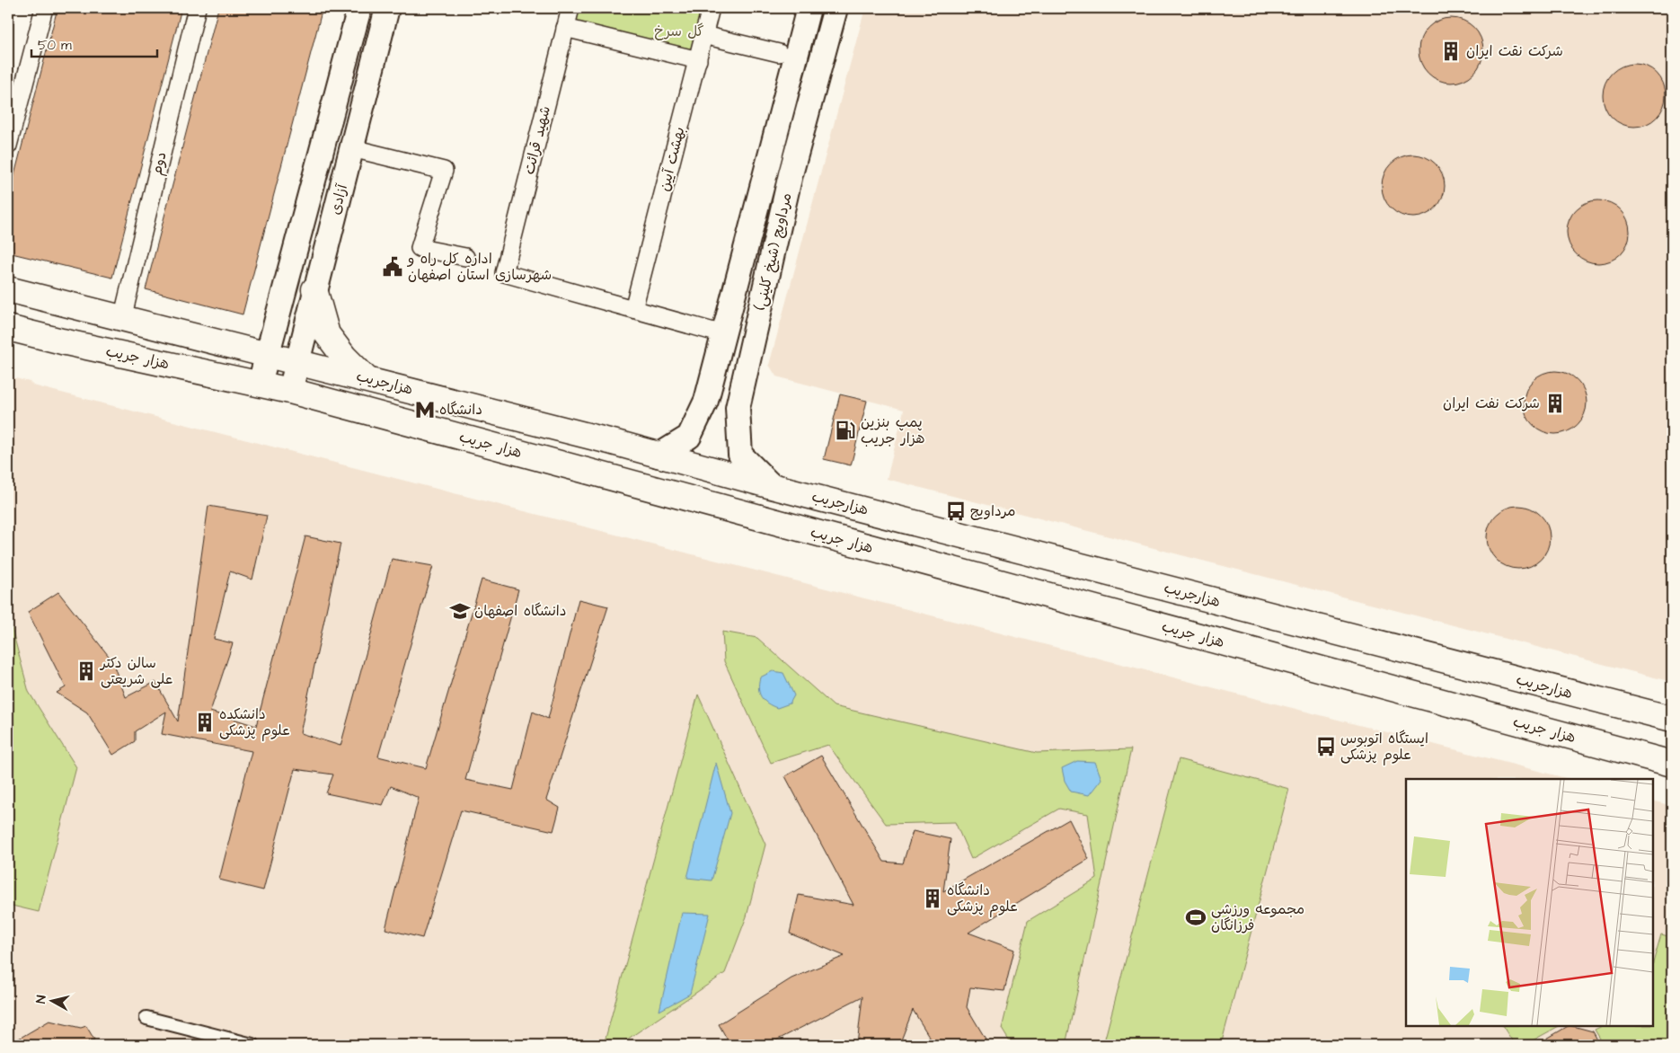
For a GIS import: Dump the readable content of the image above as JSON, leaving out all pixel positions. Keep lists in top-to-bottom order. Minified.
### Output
{"streets":{"main road":["آزادی","مرداویج (شیخ کلینی)","هزار جریب","هزارجریب"],"street":["شهید قرائت","بهشت آیین","دوم"]},"crossings":[["شهید قرائت","بهشت آیین"],["دوم","هزارجریب"],["آزادی","هزار جریب"],["آزادی","هزارجریب"],["مرداویج (شیخ کلینی)","هزارجریب"]],"parks":["گل سرخ"],"places":{"building":["شرکت نقت ایران","شرکت نفت ایران","سالن دکتر علی شریعتی","دانشکده علوم پزشکی","دانشگاه علوم پزشکی"],"public building":["اداره کل راه و شهرسازی استان اصفهان"],"metro station":["دانشگاه"],"fuel station":["پمپ بنزین هزار جریب"],"bus stop":["مرداویج","ایستگاه اتوبوس علوم پزشکی"],"school or university":["دانشگاه اصفهان"],"sports":["مجموعه ورزشی فرزانگان"]},"scale_bar":"50 m","north":"left"}
